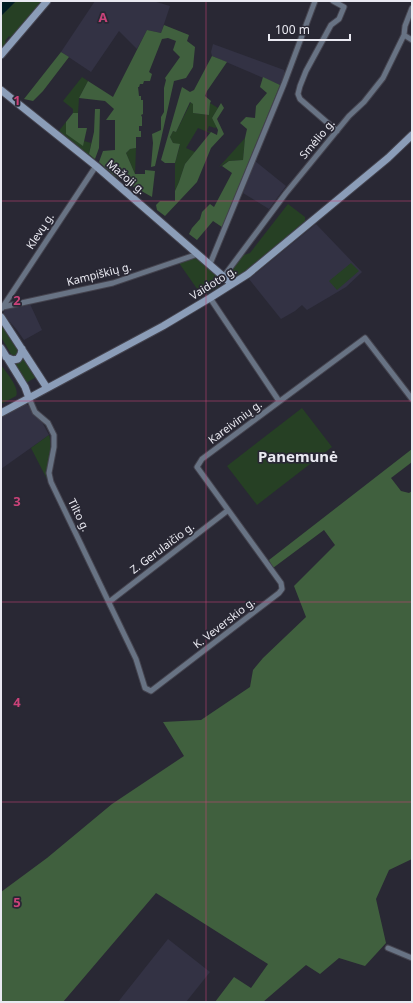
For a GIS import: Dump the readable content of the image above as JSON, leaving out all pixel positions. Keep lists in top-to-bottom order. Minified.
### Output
{"streets":{"main road":["Mažoji g.","Vaidoto g.","Tilto g."],"street":["Smėlio g.","Klevų g.","Kampiškių g.","Kareivinių g.","Z. Gerulaičio g.","K. Veverskio g."]},"crossings":[["Smėlio g.","Mažoji g."],["Mažoji g.","Klevų g."],["Mažoji g.","Kampiškių g."],["Mažoji g.","Vaidoto g."],["Klevų g.","Kampiškių g."],["Vaidoto g.","Kareivinių g."],["Vaidoto g.","Tilto g."],["Kareivinių g.","Z. Gerulaičio g."],["Kareivinių g.","K. Veverskio g."],["Tilto g.","Z. Gerulaičio g."],["Tilto g.","K. Veverskio g."]],"districts":["Panemunė"],"scale_bar":"100 m","grid":{"columns":["A"],"rows":["1","2","3","4","5"]}}
